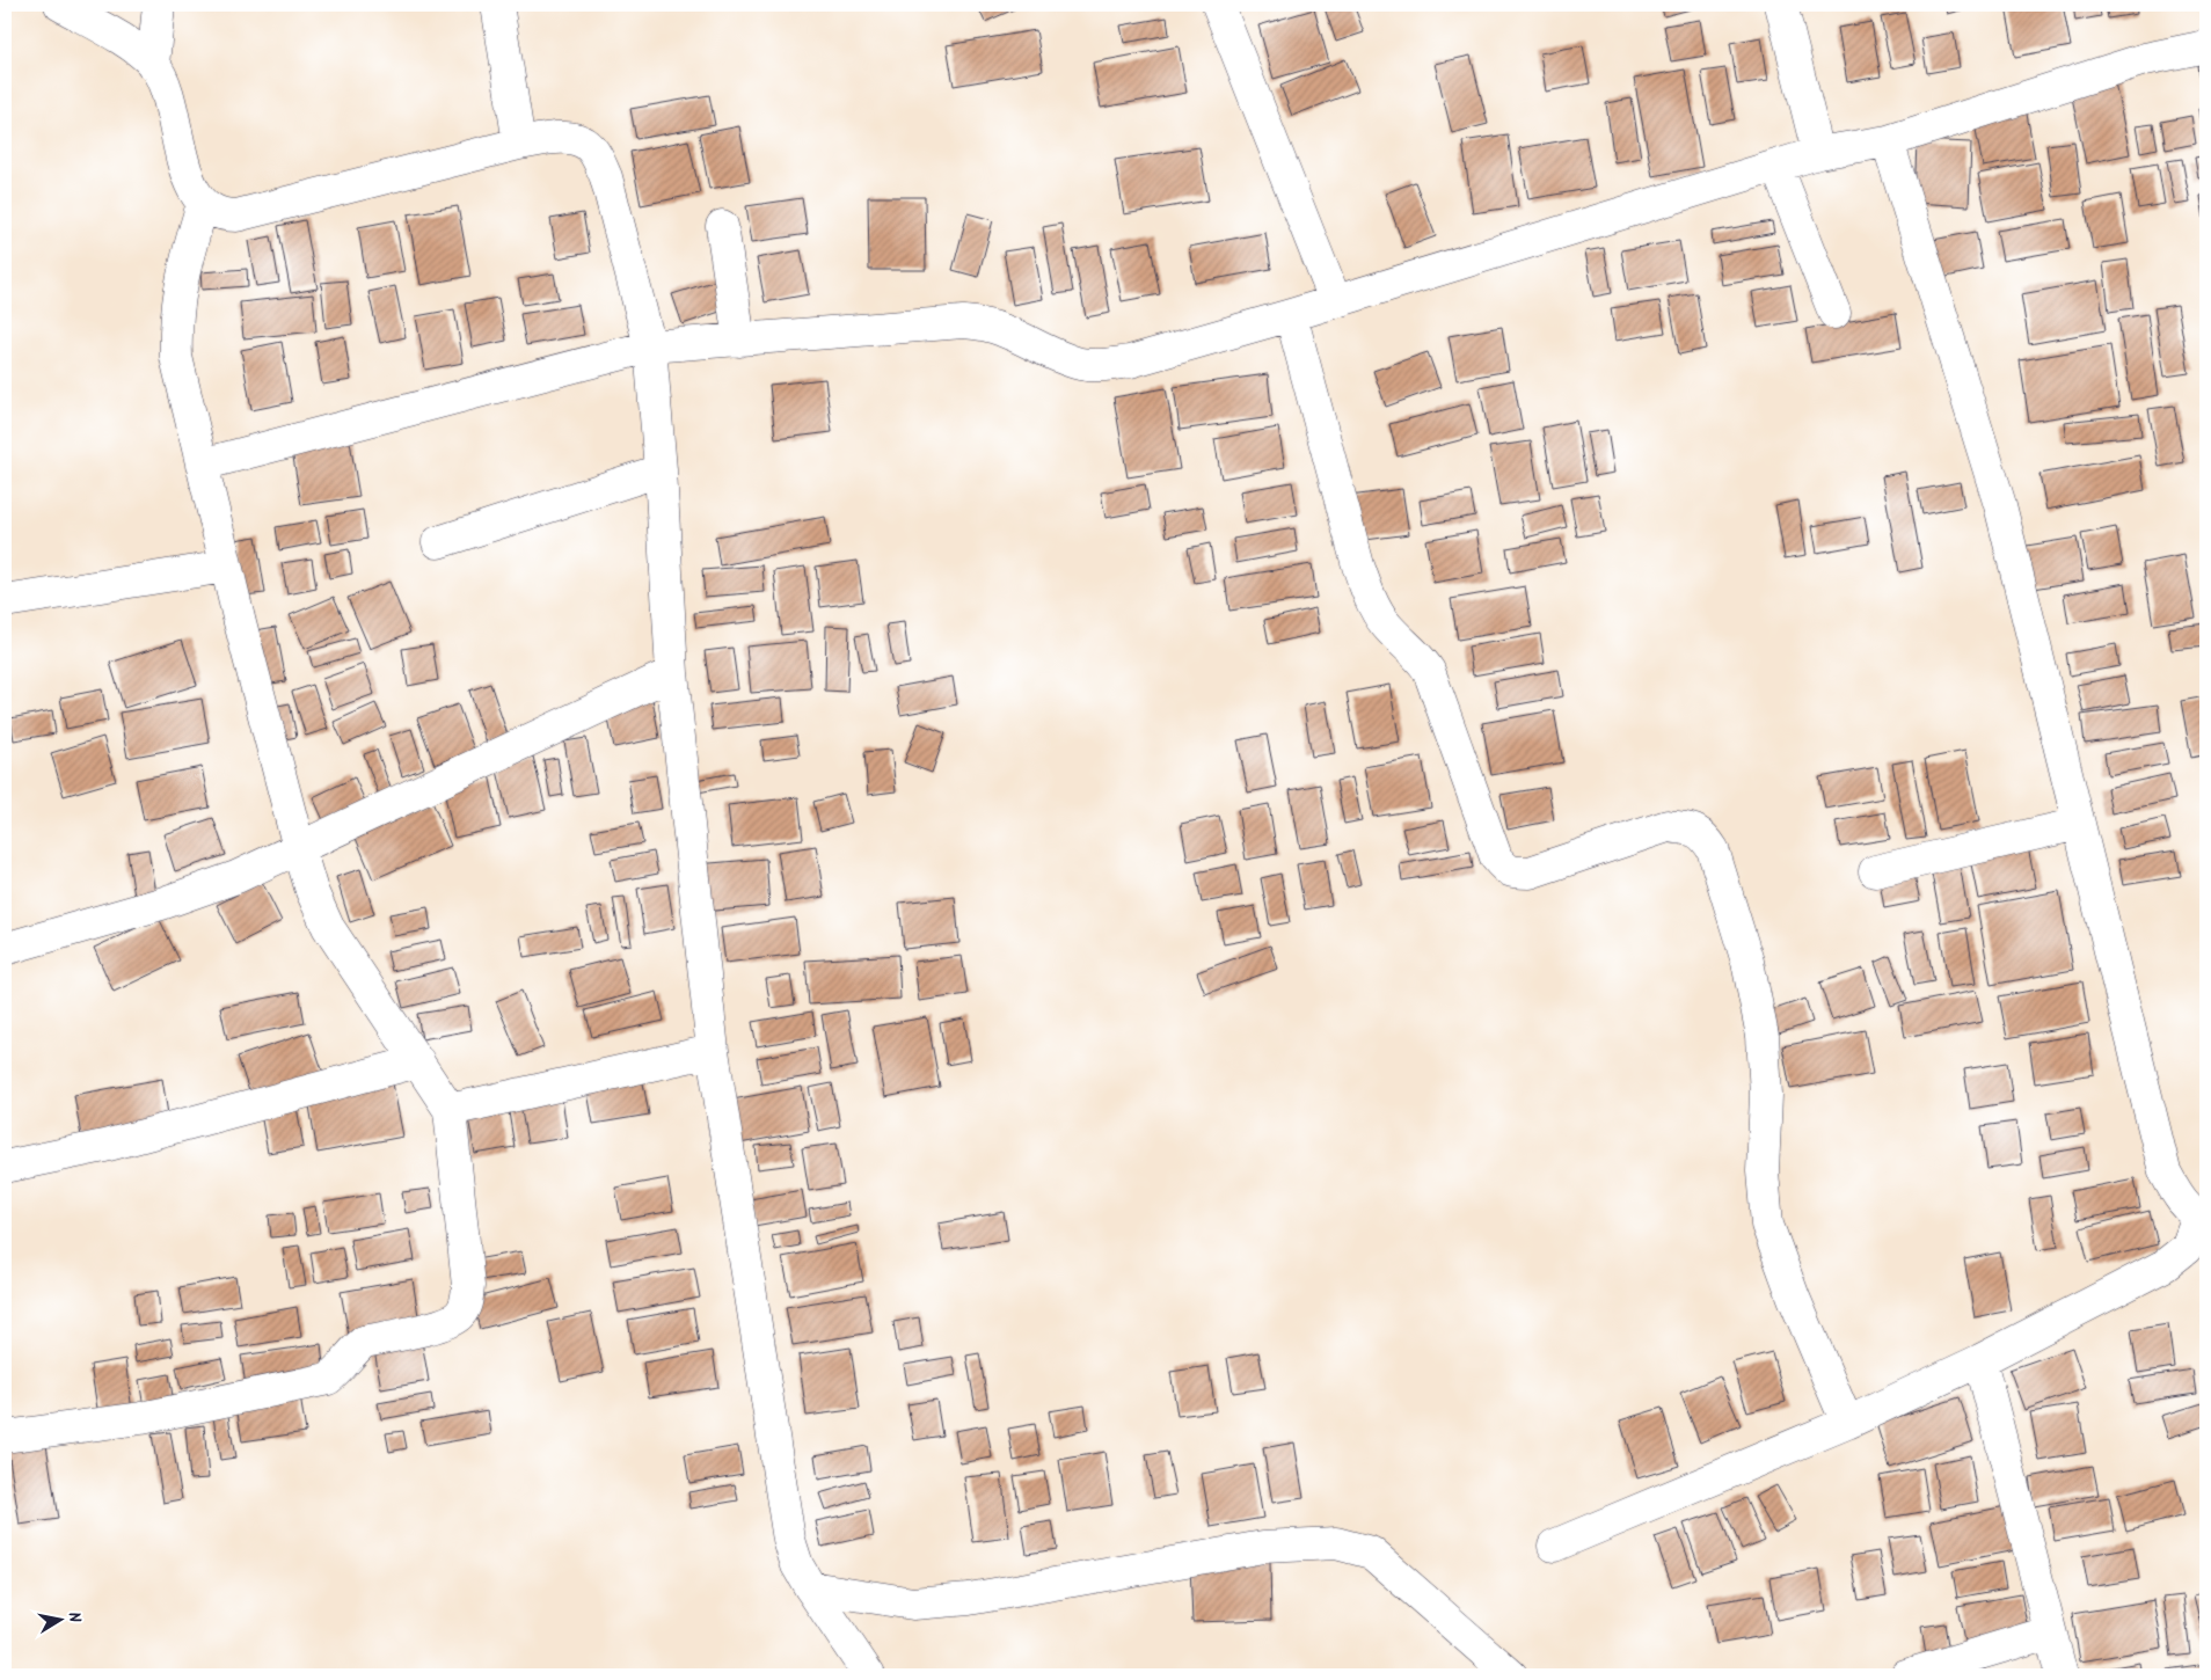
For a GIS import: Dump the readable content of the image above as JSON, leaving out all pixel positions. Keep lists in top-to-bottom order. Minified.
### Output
{"north":"right"}
